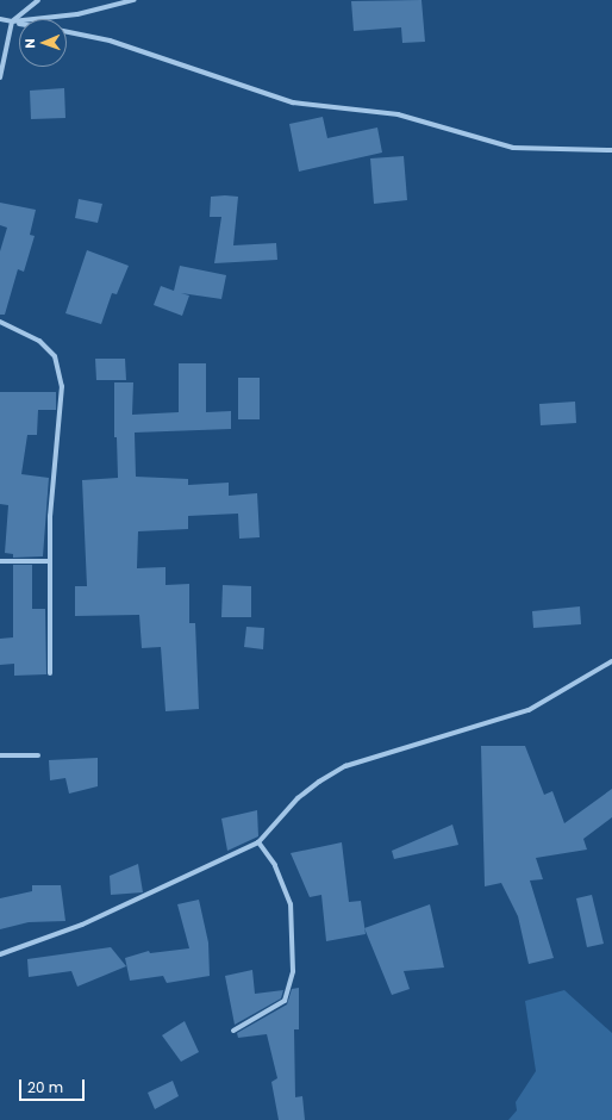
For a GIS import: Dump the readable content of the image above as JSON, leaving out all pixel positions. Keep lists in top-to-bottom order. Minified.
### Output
{"scale_bar":"20 m","north":"left"}
